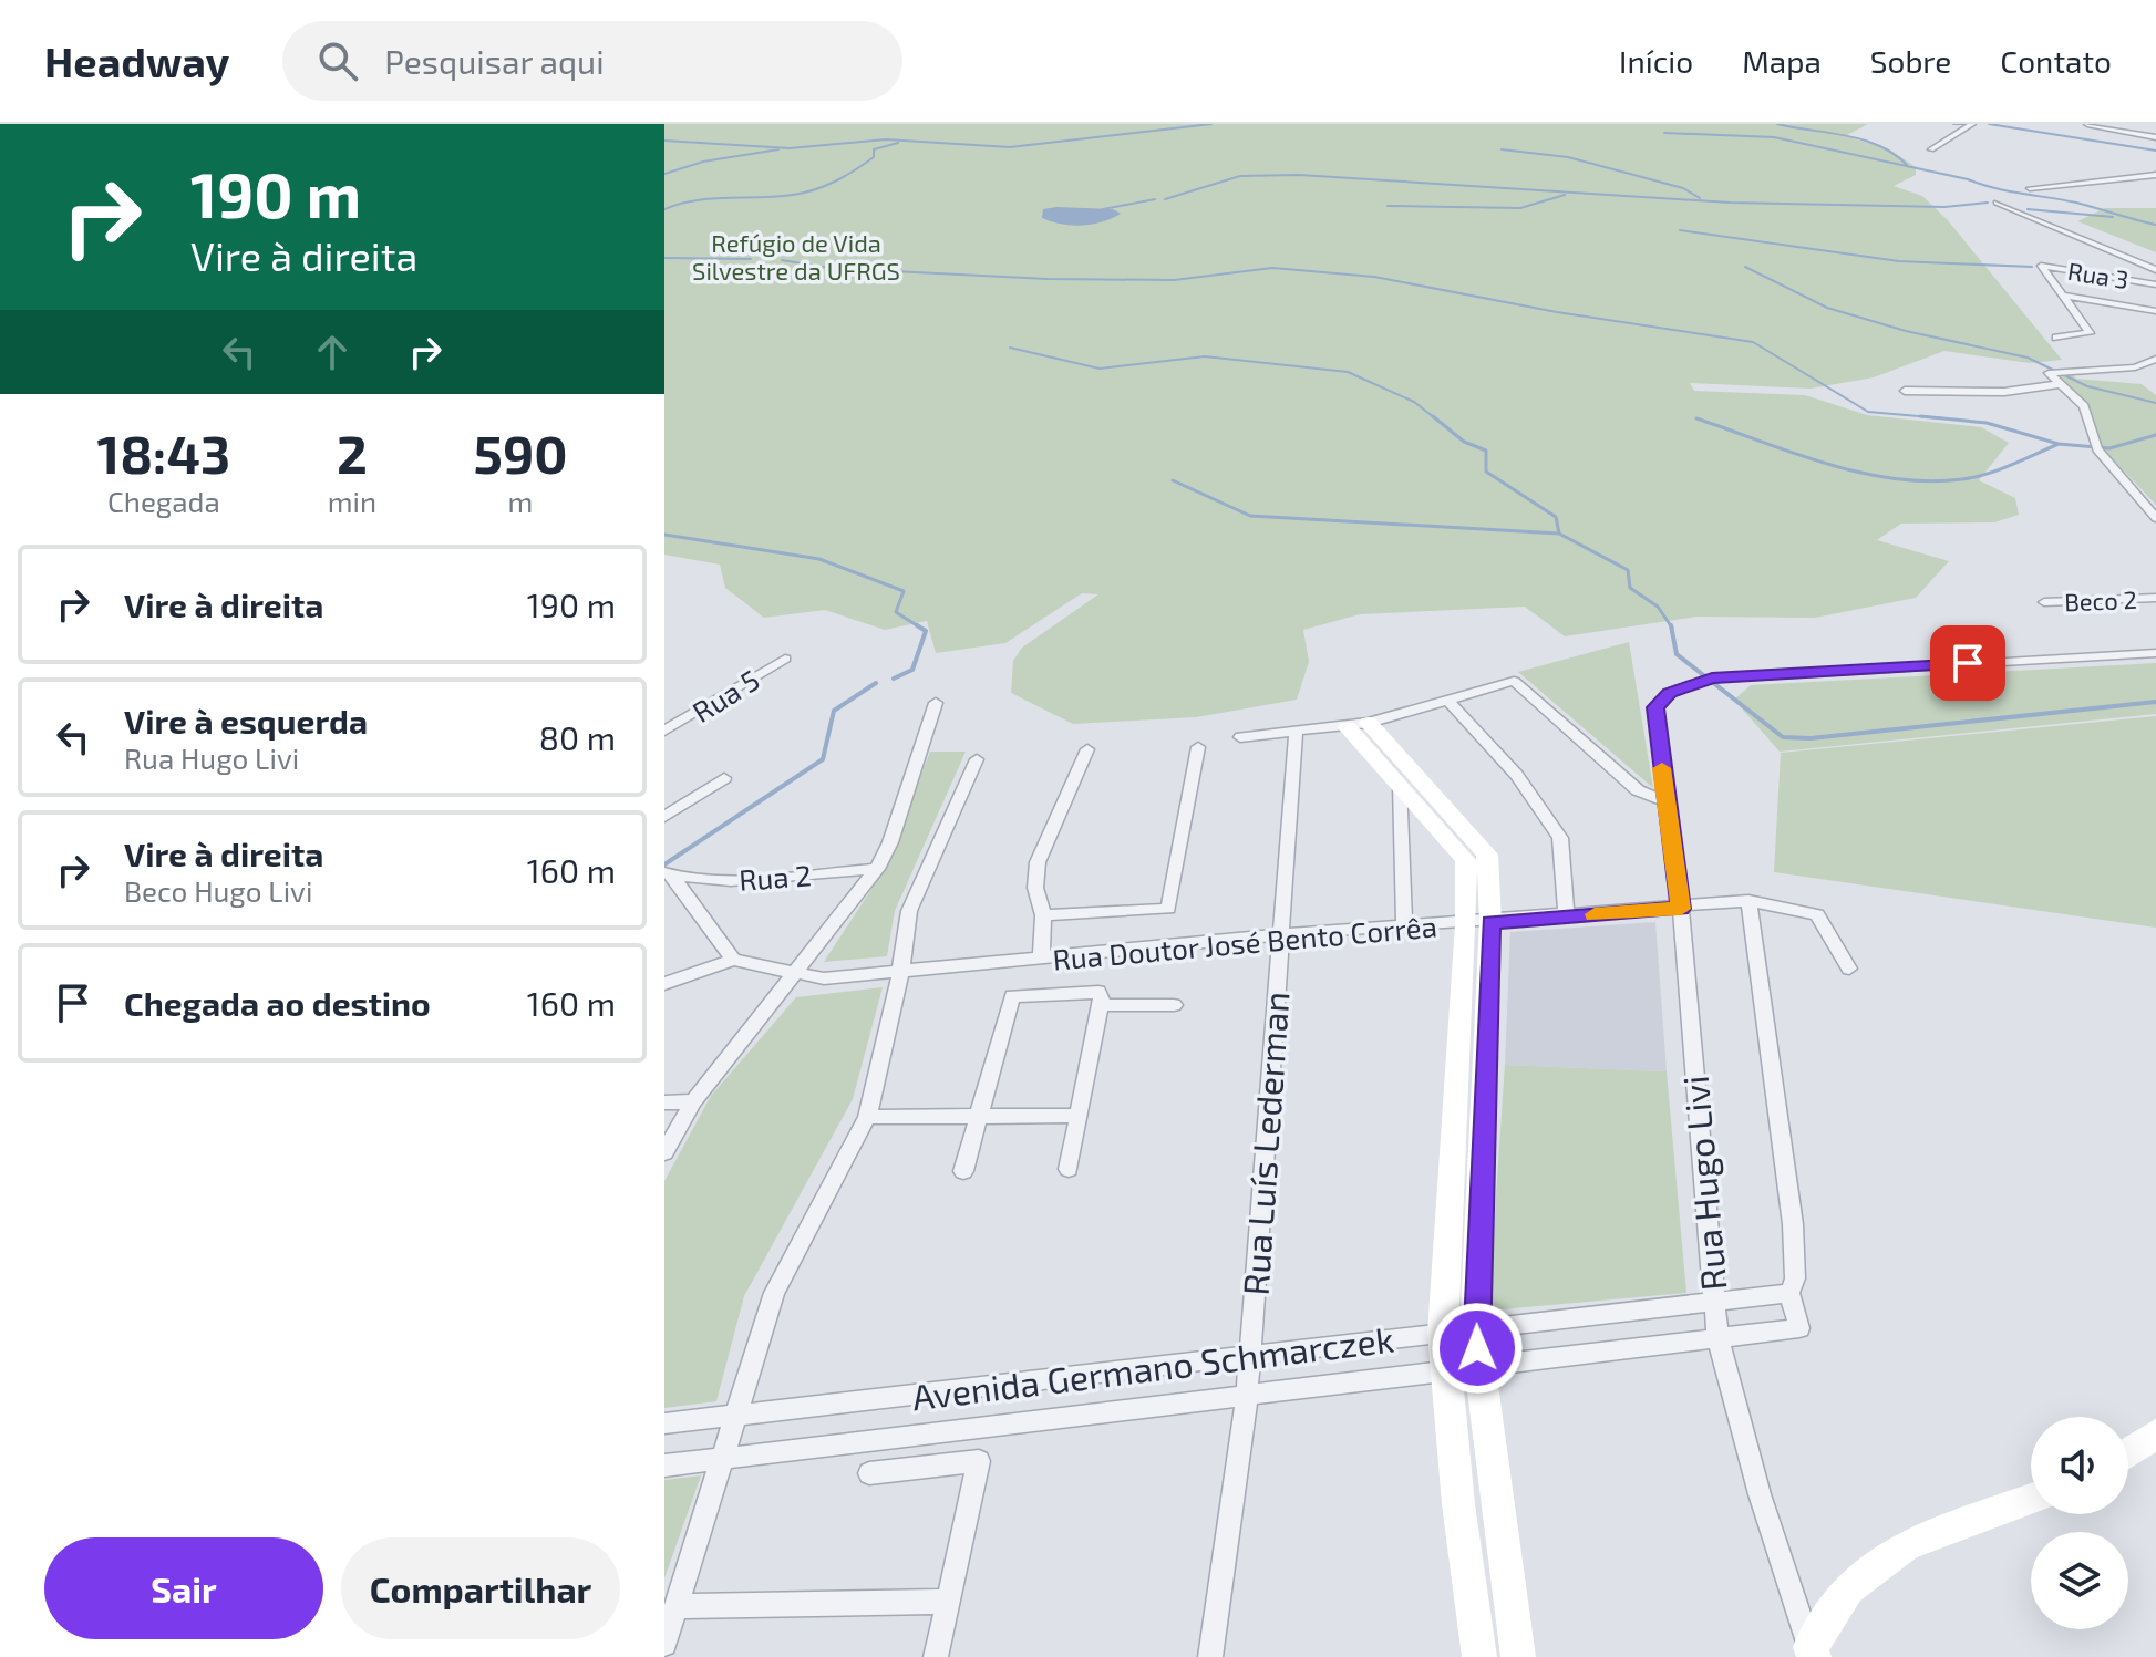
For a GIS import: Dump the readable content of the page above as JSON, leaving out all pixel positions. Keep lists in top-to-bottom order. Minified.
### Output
{"streets":{"street":["Rua 3","Beco 2","Rua 5","Rua 2","Rua Doutor José Bento Corrêa","Rua Luís Lederman","Rua Hugo Livi","Avenida Germano Schmarczek"]},"crossings":[["Rua Doutor José Bento Corrêa","Rua Luís Lederman"],["Rua Doutor José Bento Corrêa","Rua Hugo Livi"],["Rua Luís Lederman","Avenida Germano Schmarczek"],["Rua Hugo Livi","Avenida Germano Schmarczek"]],"parks":["Refúgio de Vida Silvestre da UFRGS"],"page":{"header":"Headway","search":"Pesquisar aqui","nav":["Início","Mapa","Sobre","Contato"],"turn":["190 m","Vire à direita"],"eta":["18:43","Chegada","2","min","590","m"],"list":[{"name":"Vire à direita","value":"190 m"},{"name":"Vire à esquerda","note":"Rua Hugo Livi","value":"80 m"},{"name":"Vire à direita","note":"Beco Hugo Livi","value":"160 m"},{"name":"Chegada ao destino","value":"160 m"}],"buttons":["Sair","Compartilhar"]}}
